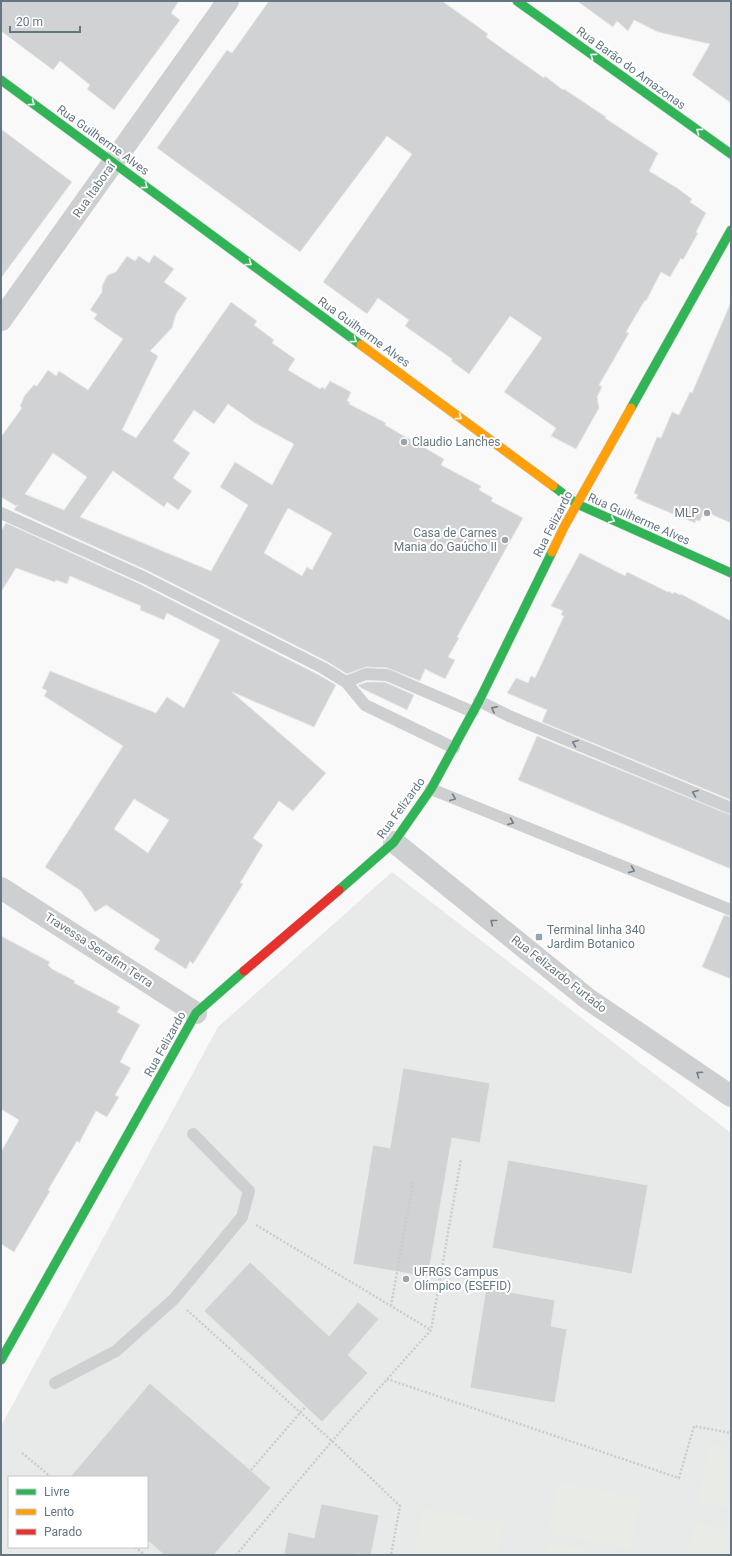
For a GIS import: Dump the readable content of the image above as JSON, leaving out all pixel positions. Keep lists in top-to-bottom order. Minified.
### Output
{"streets":{"main road":["Rua Barão do Amazonas","Rua Guilherme Alves","Rua Felizardo"],"street":["Rua Itaboraí","Travessa Serrafim Terra","Rua Felizardo Furtado"]},"crossings":[["Rua Guilherme Alves","Rua Itaboraí"],["Rua Guilherme Alves","Rua Felizardo"],["Rua Felizardo","Travessa Serrafim Terra"],["Rua Felizardo","Rua Felizardo Furtado"]],"one_way":["Rua Barão do Amazonas","Rua Guilherme Alves","Rua Felizardo Furtado"],"places":{"other":["Claudio Lanches","MLP","Casa de Carnes Mania do Gaúcho II","UFRGS Campus Olímpico (ESEFID)"],"transit":["Terminal linha 340 Jardim Botanico"]},"legend":["Livre","Lento","Parado"],"scale_bar":"20 m"}
